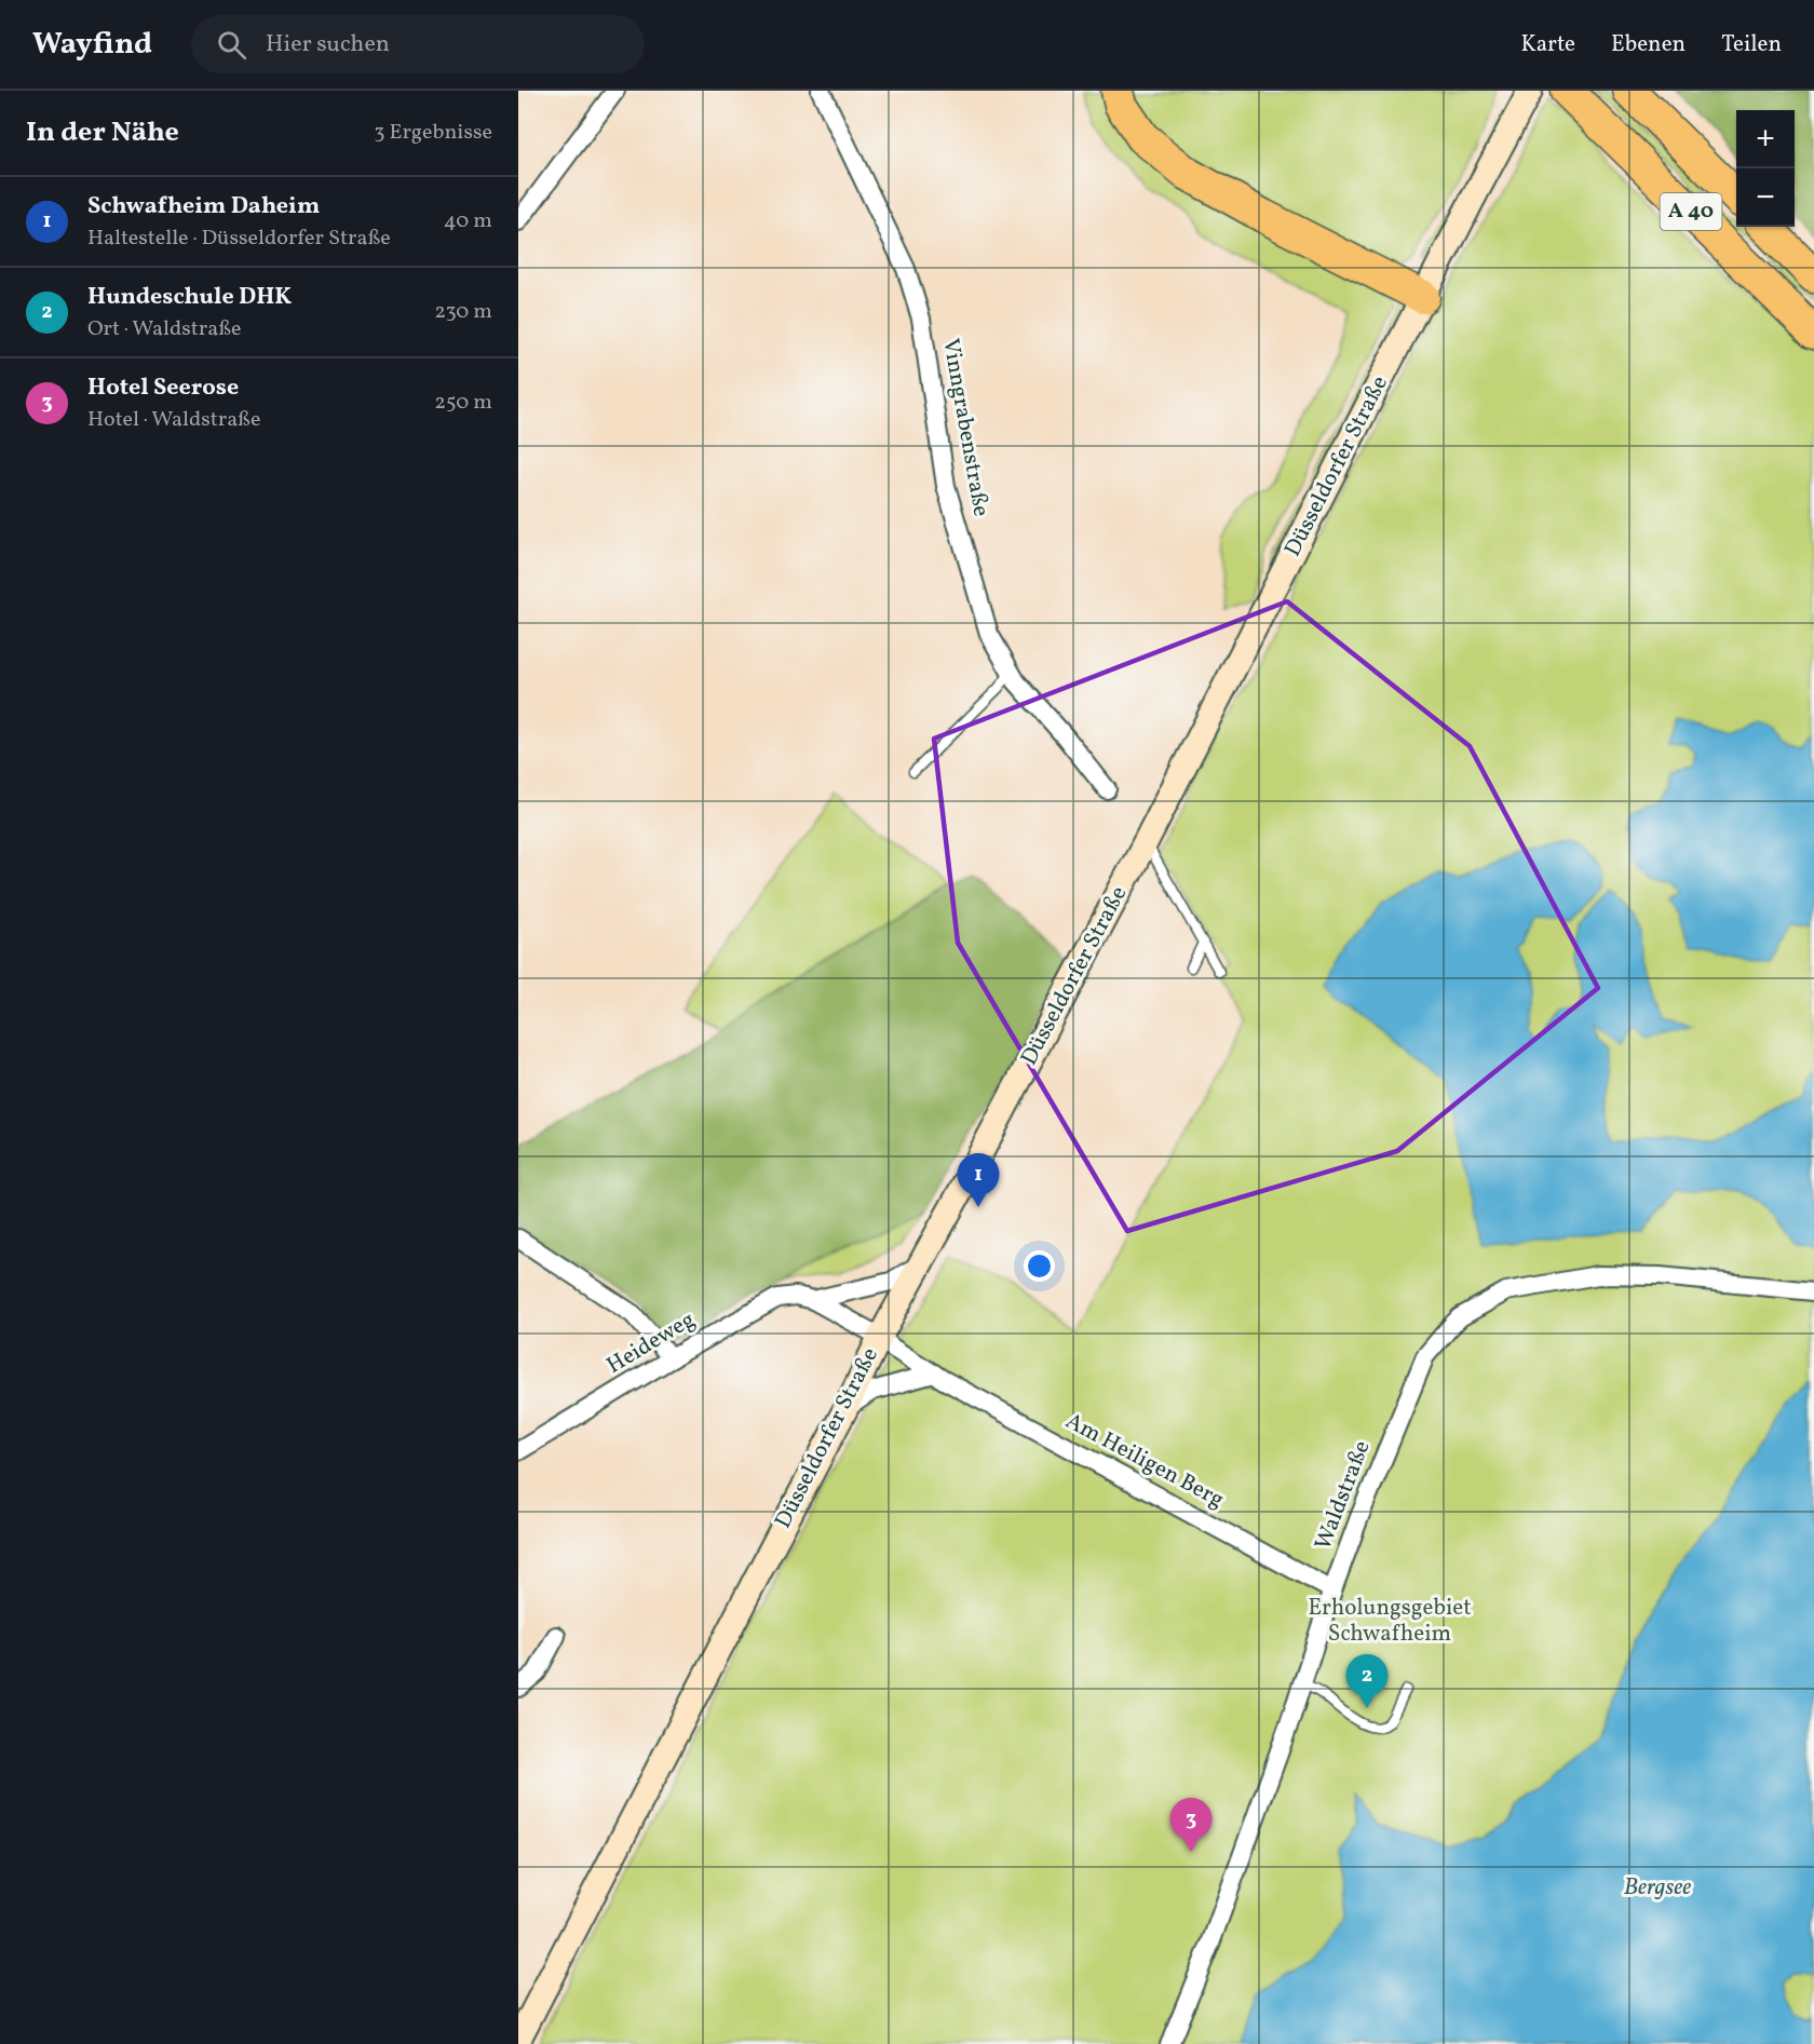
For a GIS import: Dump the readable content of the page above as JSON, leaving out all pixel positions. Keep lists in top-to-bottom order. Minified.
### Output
{"streets":{"highway":["A 40"],"main road":["Düsseldorfer Straße"],"street":["Vinngrabenstraße","Heideweg","Am Heiligen Berg","Waldstraße"]},"crossings":[["Düsseldorfer Straße","Heideweg"],["Düsseldorfer Straße","Am Heiligen Berg"],["Heideweg","Am Heiligen Berg"],["Am Heiligen Berg","Waldstraße"]],"water":["Bergsee"],"parks":["Erholungsgebiet Schwafheim"],"page":{"header":"Wayfind","search":"Hier suchen","nav":["Karte","Ebenen","Teilen"],"heading":["In der Nähe","3 Ergebnisse"],"map_buttons":["+","−"],"list":[{"mark":"1","name":"Schwafheim Daheim","note":"Haltestelle · Düsseldorfer Straße","value":"40 m"},{"mark":"2","name":"Hundeschule DHK","note":"Ort · Waldstraße","value":"230 m"},{"mark":"3","name":"Hotel Seerose","note":"Hotel · Waldstraße","value":"250 m"}],"pins":["1","2","3"]}}
